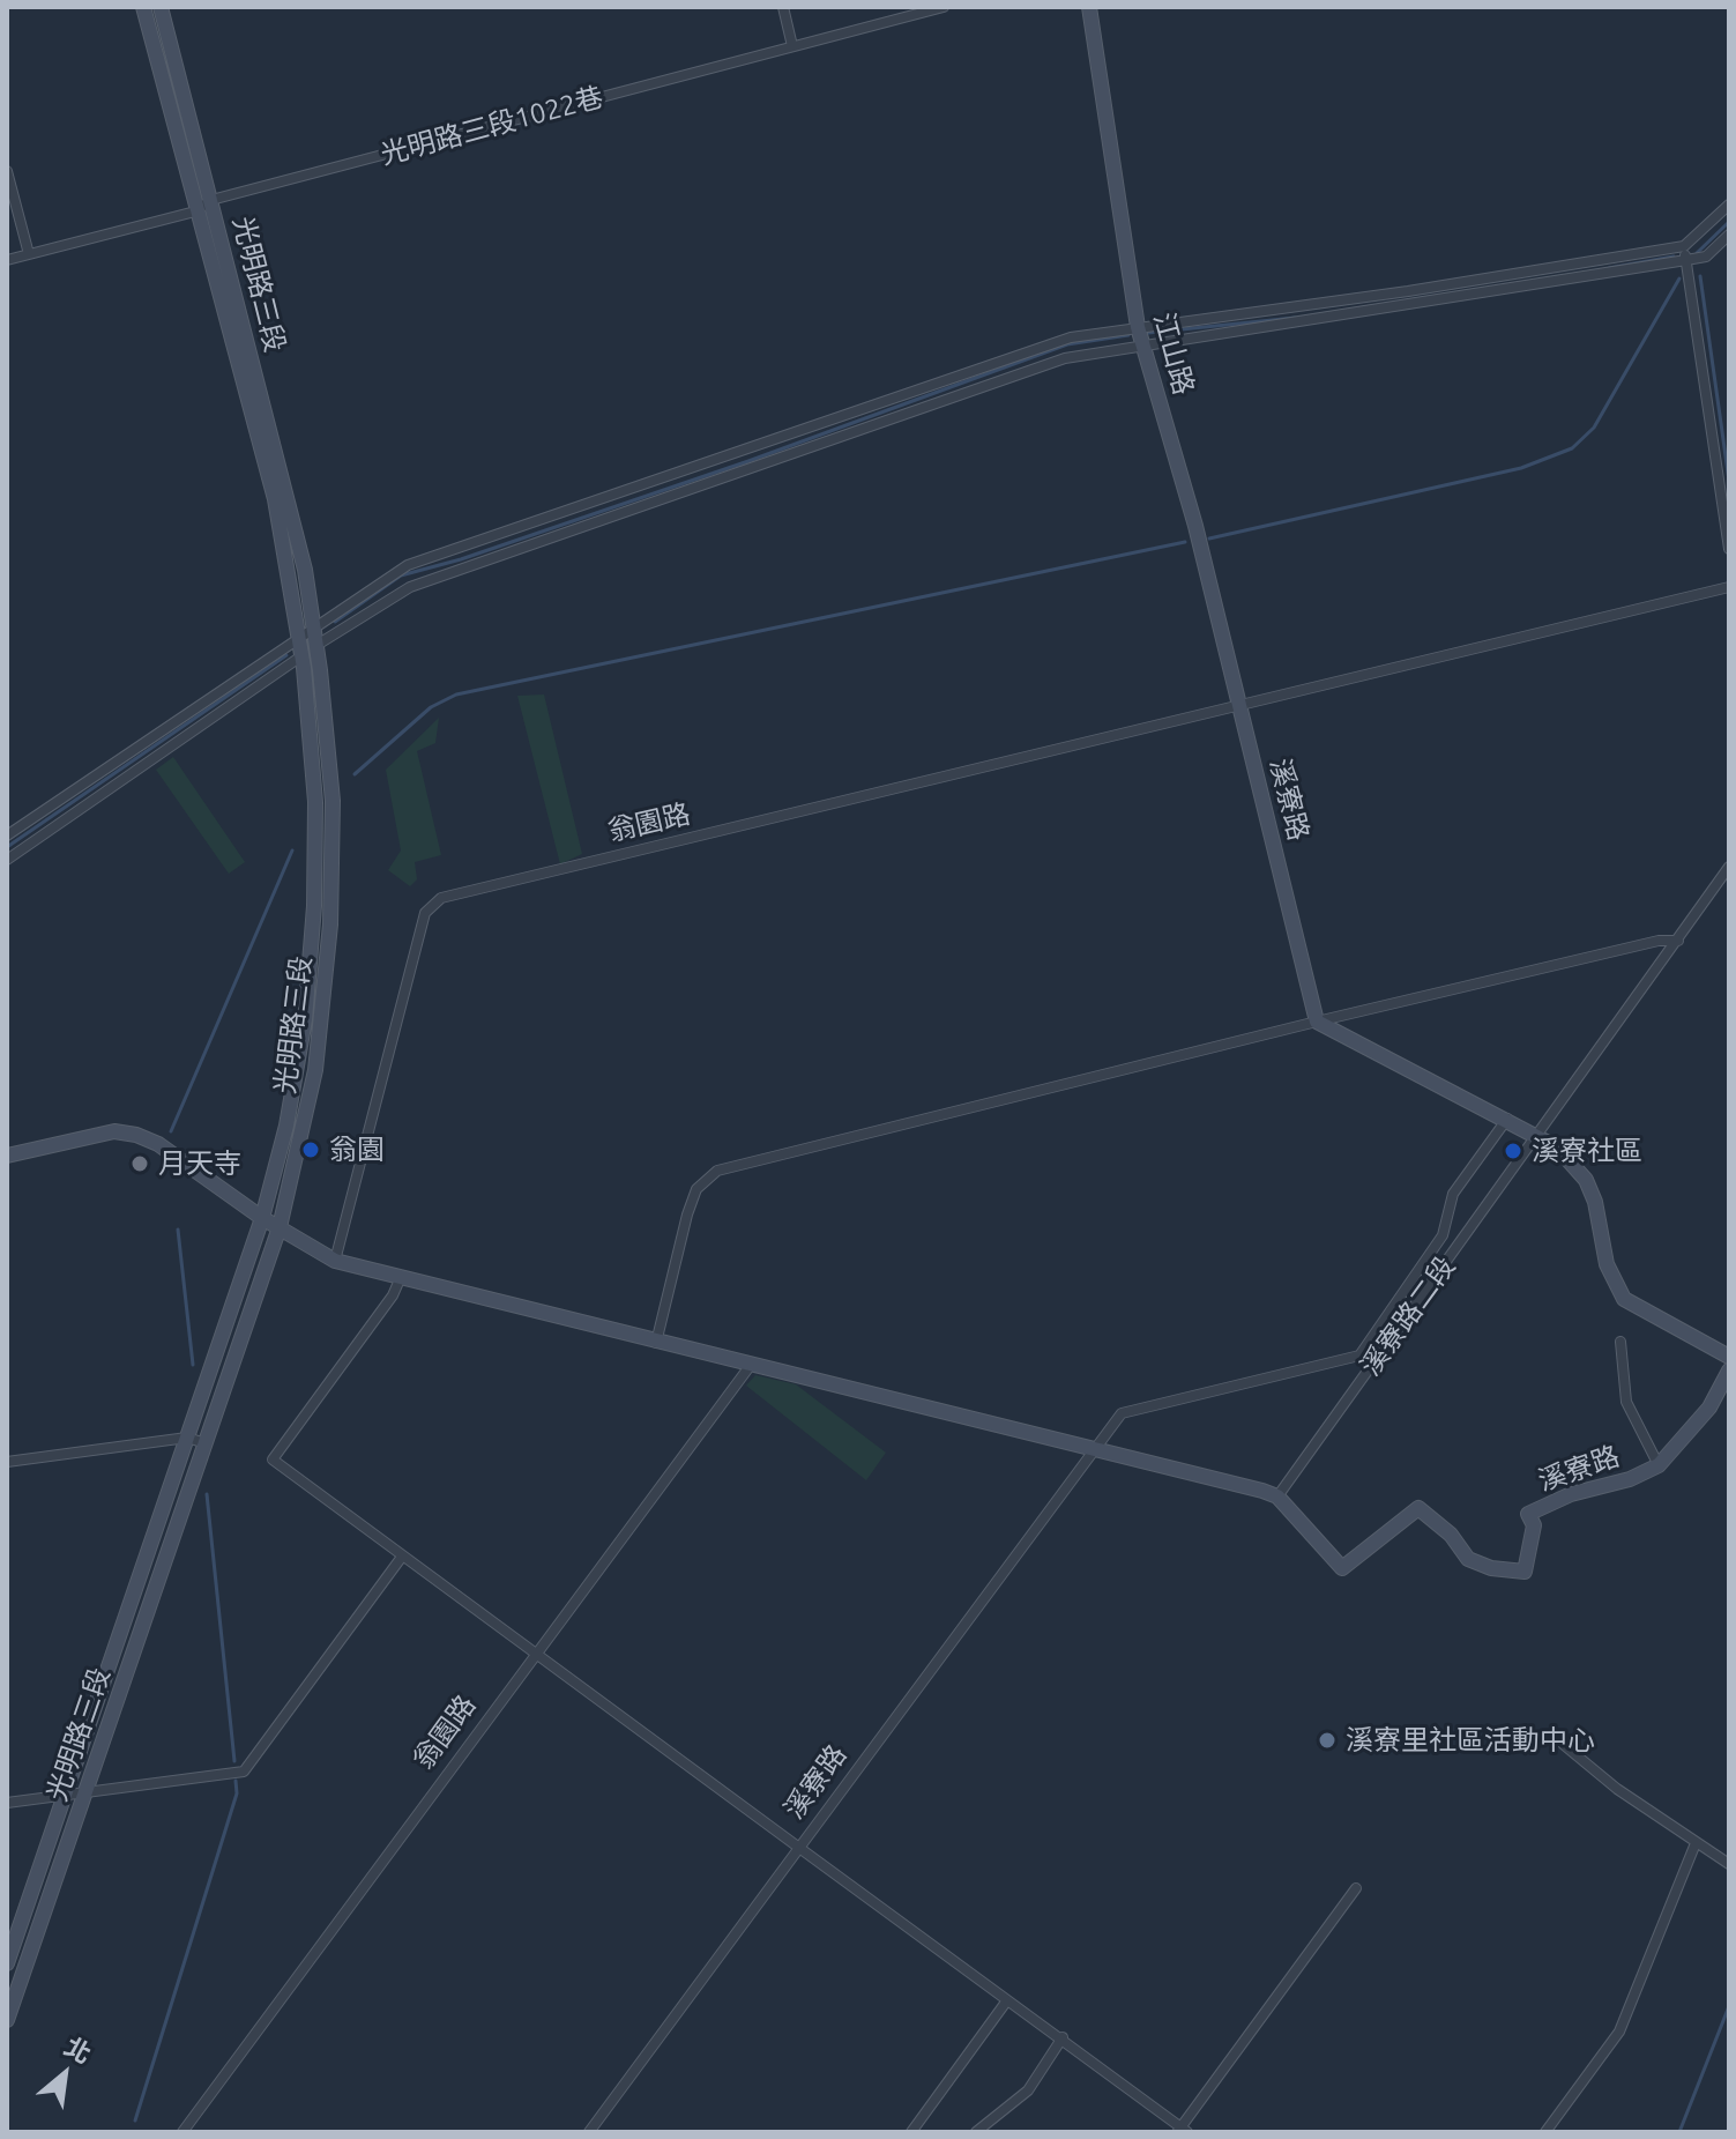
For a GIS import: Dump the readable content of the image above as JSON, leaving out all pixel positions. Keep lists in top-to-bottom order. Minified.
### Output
{"streets":{"street":["光明路三段1022巷","光明路三段","江山路","溪寮路","翁園路","溪寮路二段"]},"crossings":[["光明路三段1022巷","光明路三段"],["江山路","溪寮路"],["江山路","翁園路"],["溪寮路","翁園路"],["溪寮路","溪寮路二段"]],"places":["翁園","溪寮社區","月天寺","溪寮里社區活動中心"],"north":"top right"}
